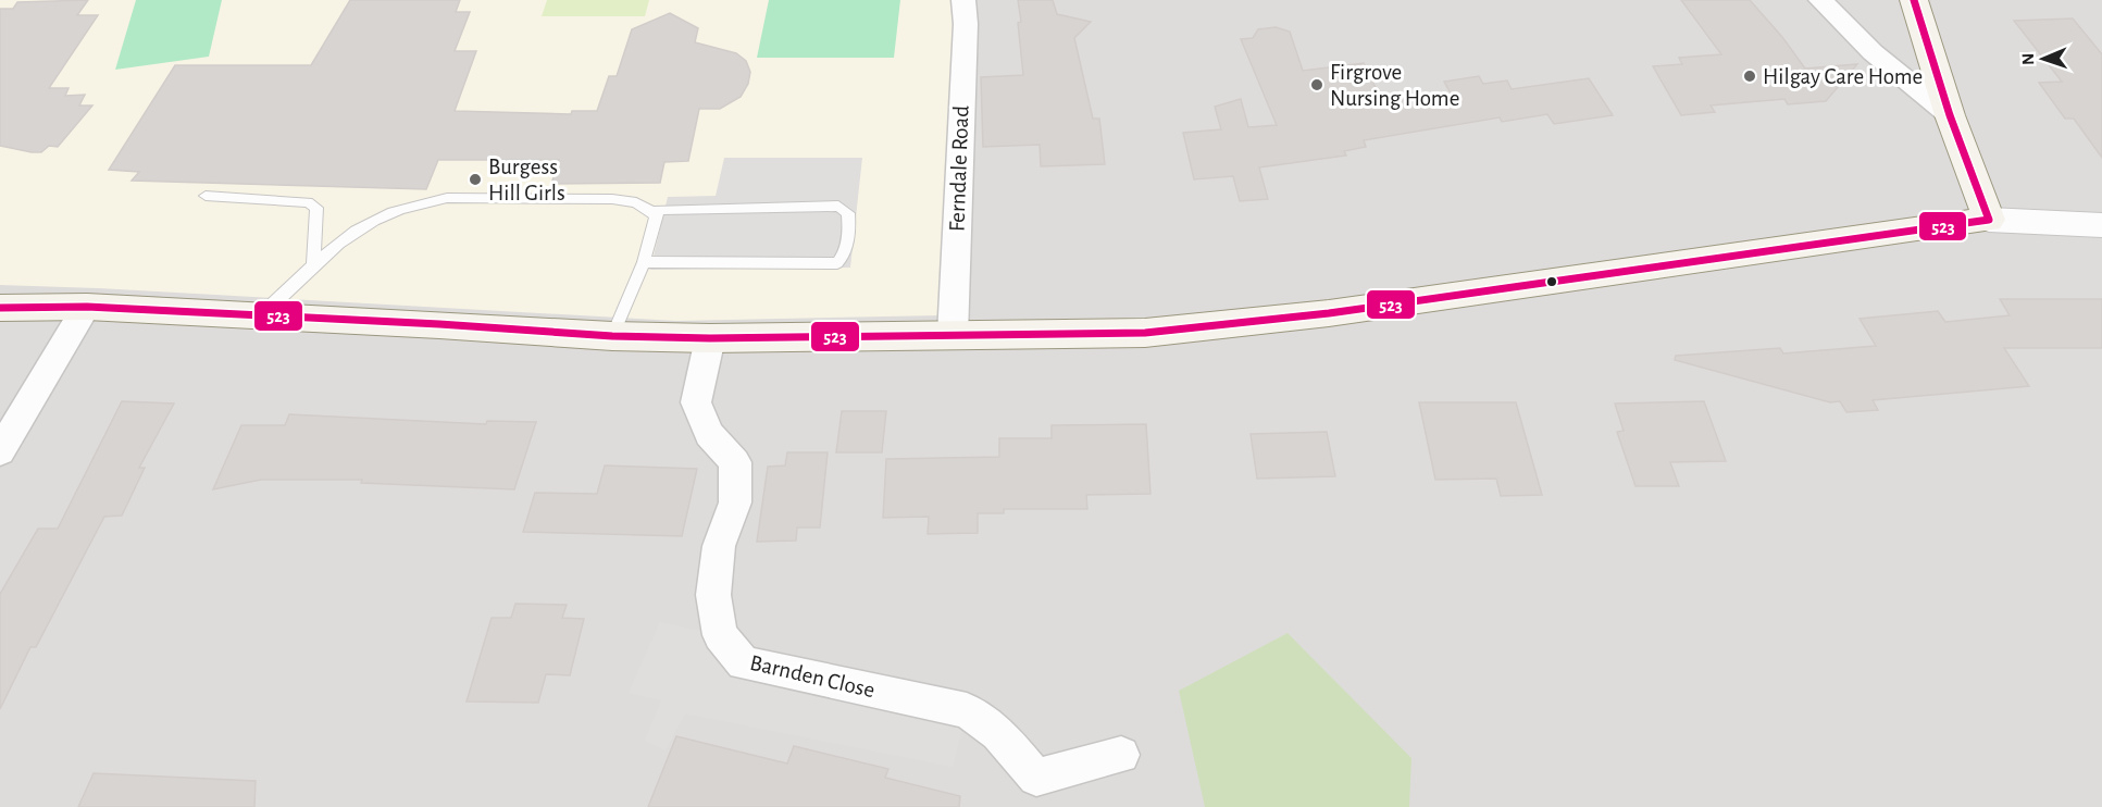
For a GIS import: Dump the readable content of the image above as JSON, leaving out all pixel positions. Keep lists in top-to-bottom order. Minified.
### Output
{"streets":{"street":["Ferndale Road","Barnden Close"]},"places":["Hilgay Care Home","Firgrove Nursing Home","Burgess Hill Girls"],"lines":["transit line 523"],"north":"left"}
